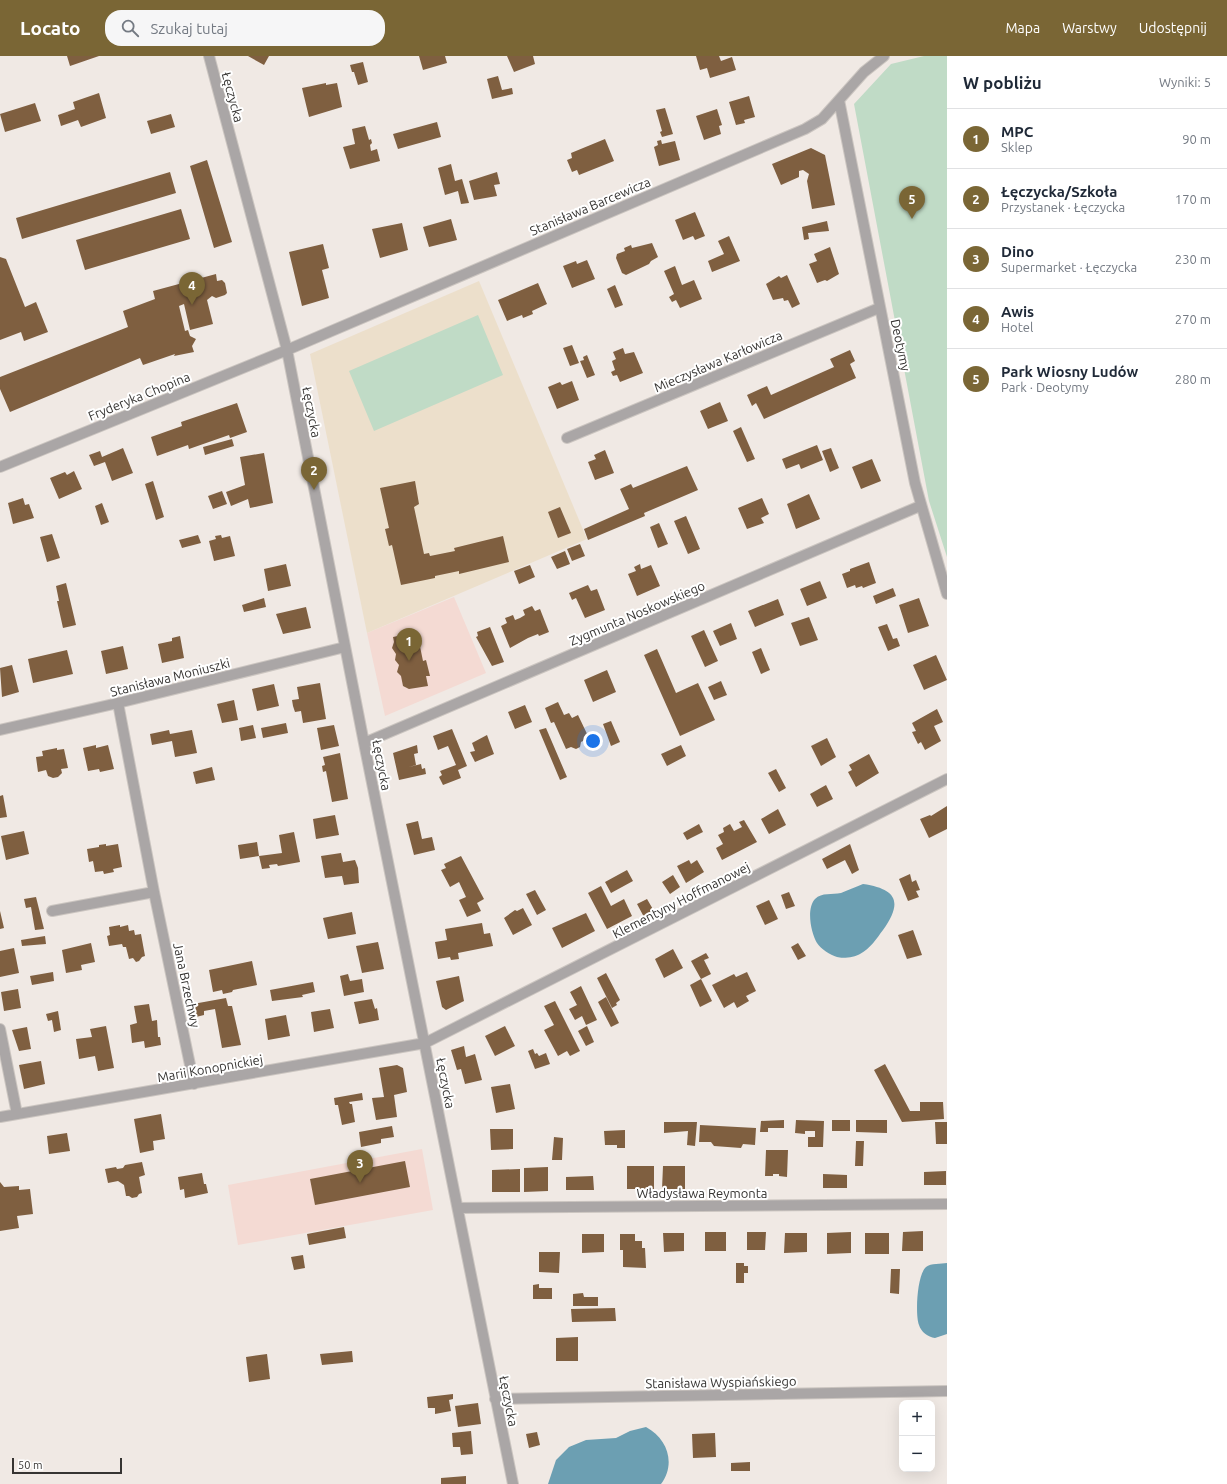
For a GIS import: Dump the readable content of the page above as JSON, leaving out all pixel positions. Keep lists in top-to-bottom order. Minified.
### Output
{"streets":{"street":["Łęczycka","Stanisława Barcewicza","Deotymy","Mieczysława Karłowicza","Fryderyka Chopina","Zygmunta Noskowskiego","Stanisława Moniuszki","Klementyny Hoffmanowej","Jana Brzechwy","Marii Konopnickiej","Władysława Reymonta","Stanisława Wyspiańskiego"]},"crossings":[["Łęczycka","Stanisława Barcewicza"],["Łęczycka","Fryderyka Chopina"],["Łęczycka","Zygmunta Noskowskiego"],["Łęczycka","Stanisława Moniuszki"],["Łęczycka","Klementyny Hoffmanowej"],["Łęczycka","Marii Konopnickiej"],["Łęczycka","Władysława Reymonta"],["Łęczycka","Stanisława Wyspiańskiego"],["Stanisława Barcewicza","Deotymy"],["Stanisława Barcewicza","Fryderyka Chopina"],["Deotymy","Mieczysława Karłowicza"],["Deotymy","Zygmunta Noskowskiego"],["Stanisława Moniuszki","Jana Brzechwy"],["Klementyny Hoffmanowej","Marii Konopnickiej"],["Jana Brzechwy","Marii Konopnickiej"]],"scale_bar":"50 m","page":{"header":"Locato","search":"Szukaj tutaj","nav":["Mapa","Warstwy","Udostępnij"],"heading":["W pobliżu","Wyniki: 5"],"list":[{"mark":"1","name":"MPC","note":"Sklep","value":"90 m"},{"mark":"2","name":"Łęczycka/Szkoła","note":"Przystanek · Łęczycka","value":"170 m"},{"mark":"3","name":"Dino","note":"Supermarket · Łęczycka","value":"230 m"},{"mark":"4","name":"Awis","note":"Hotel","value":"270 m"},{"mark":"5","name":"Park Wiosny Ludów","note":"Park · Deotymy","value":"280 m"}],"pins":["5","4","2","1","3"],"map_buttons":["+","−"],"scale":"50 m"}}
